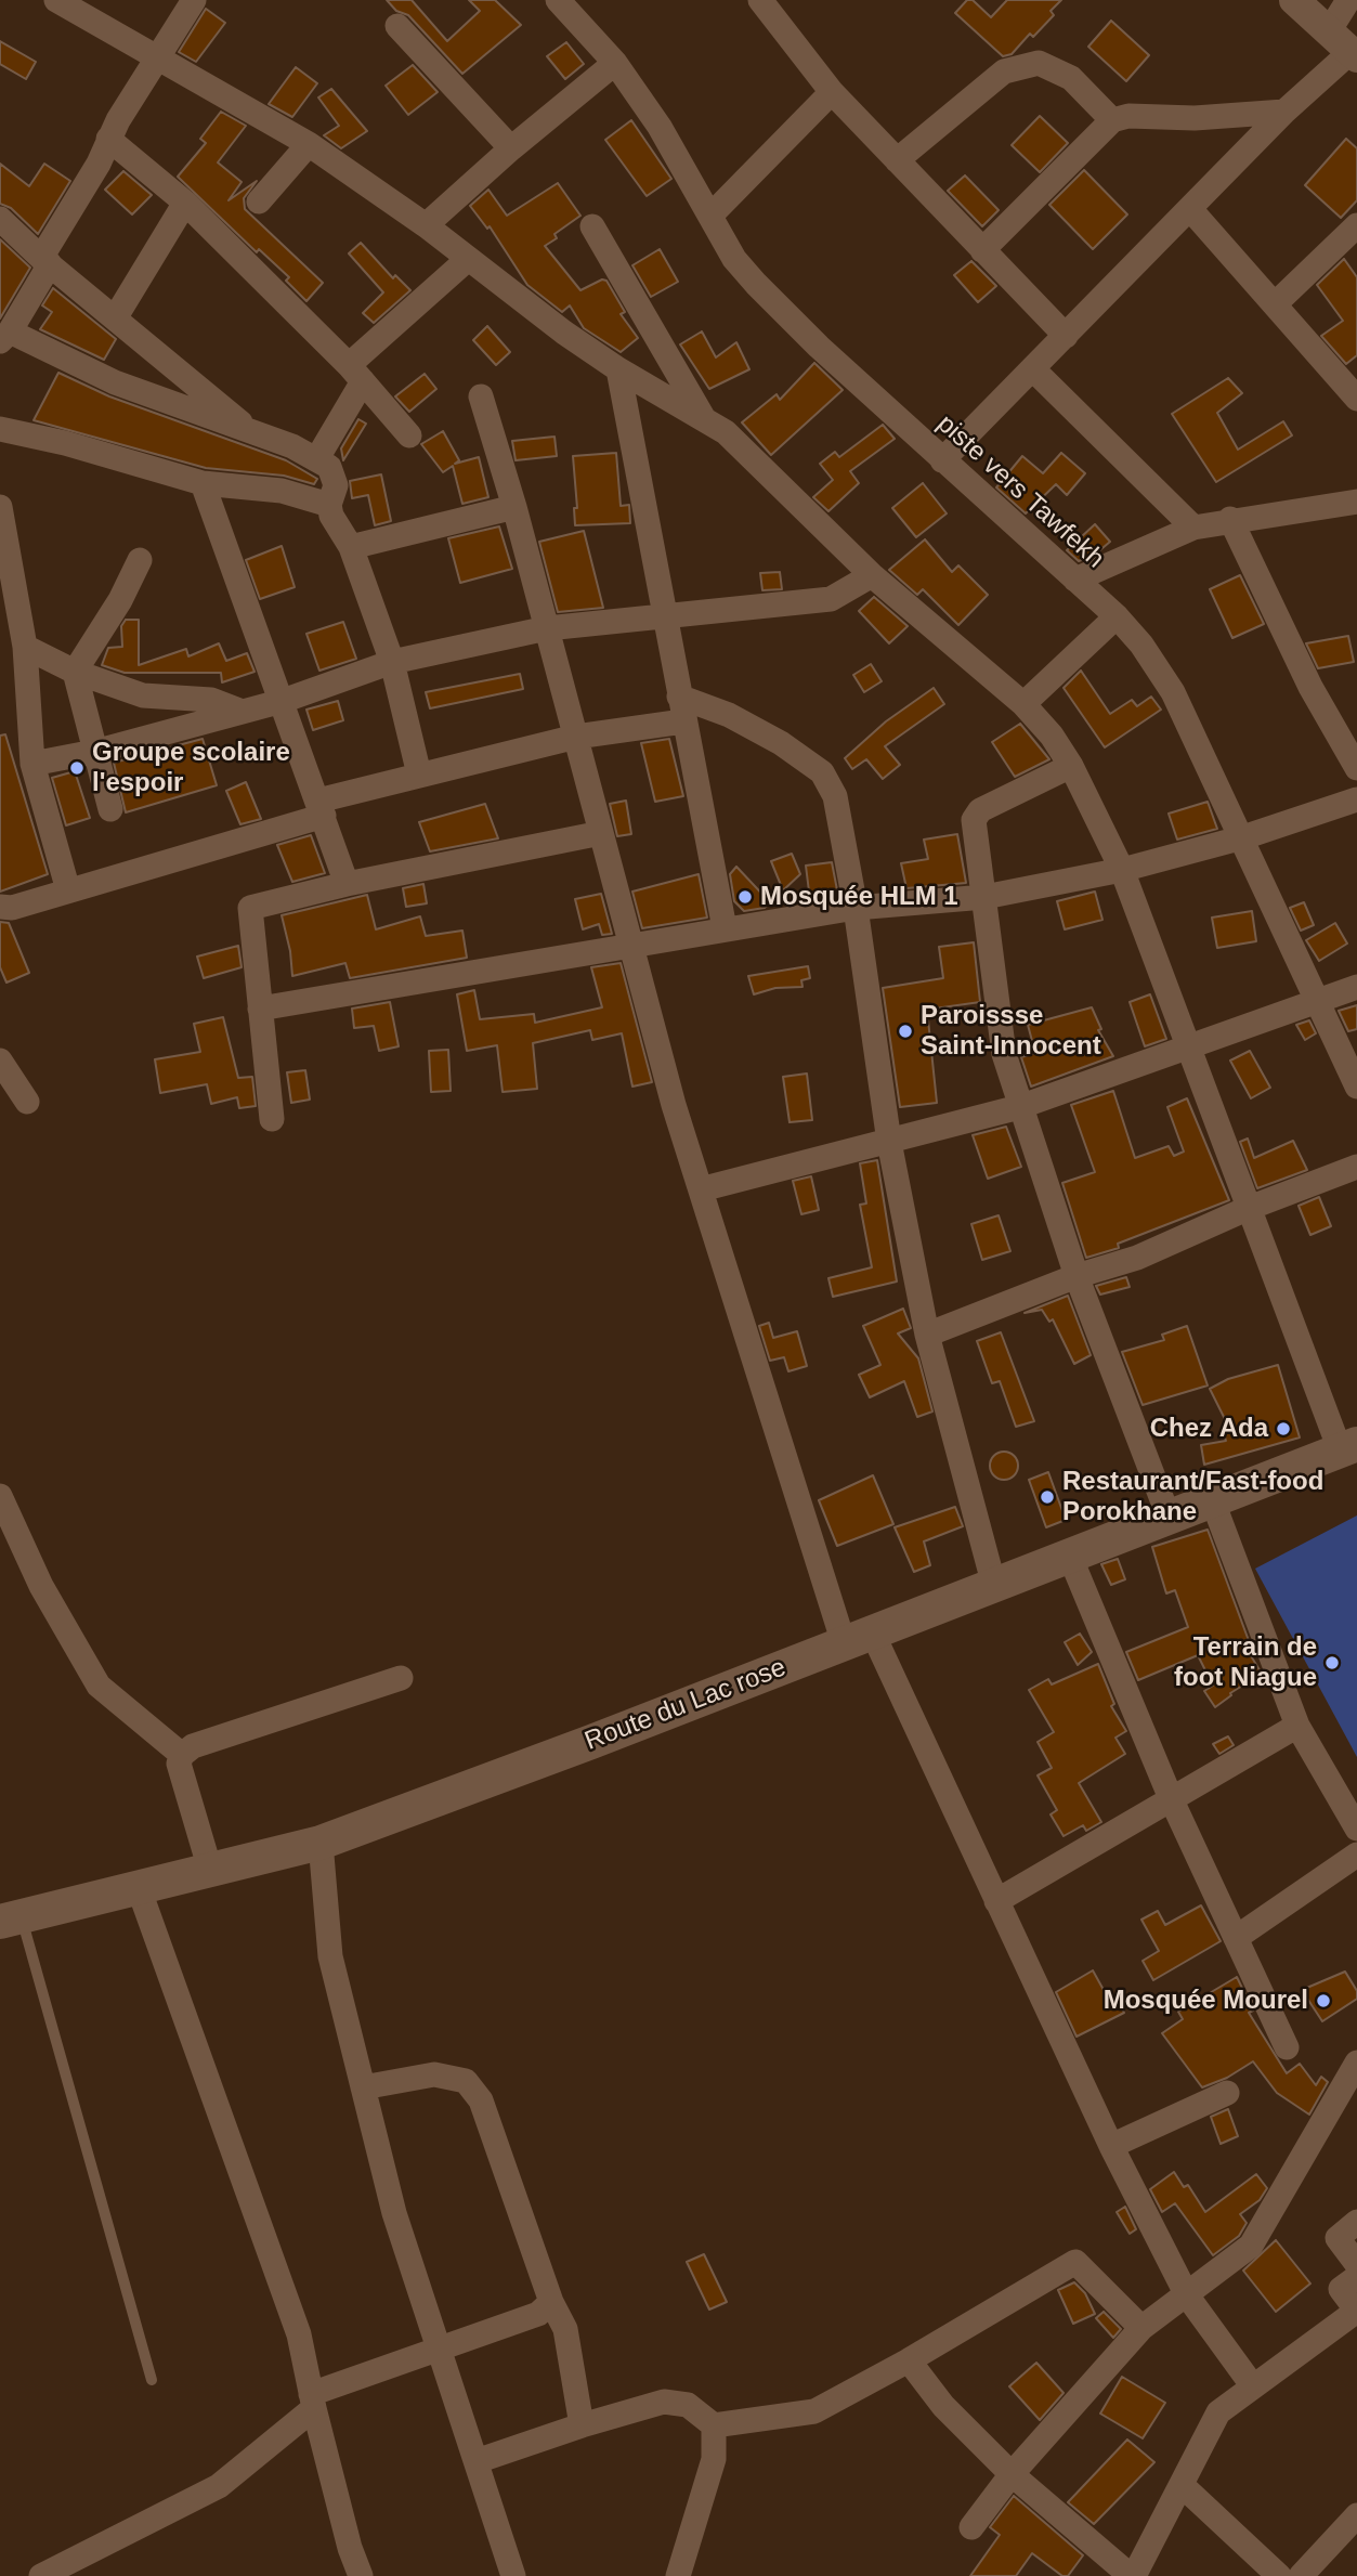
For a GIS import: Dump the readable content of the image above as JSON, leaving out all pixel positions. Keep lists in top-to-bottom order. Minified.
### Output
{"streets":{"main road":["Route du Lac rose"],"street":["piste vers Tawfekh"]},"places":["Groupe scolaire l'espoir","Mosquée HLM 1","Paroissse Saint-Innocent","Chez Ada","Restaurant/Fast-food Porokhane","Terrain de foot Niague","Mosquée Mourel"]}
